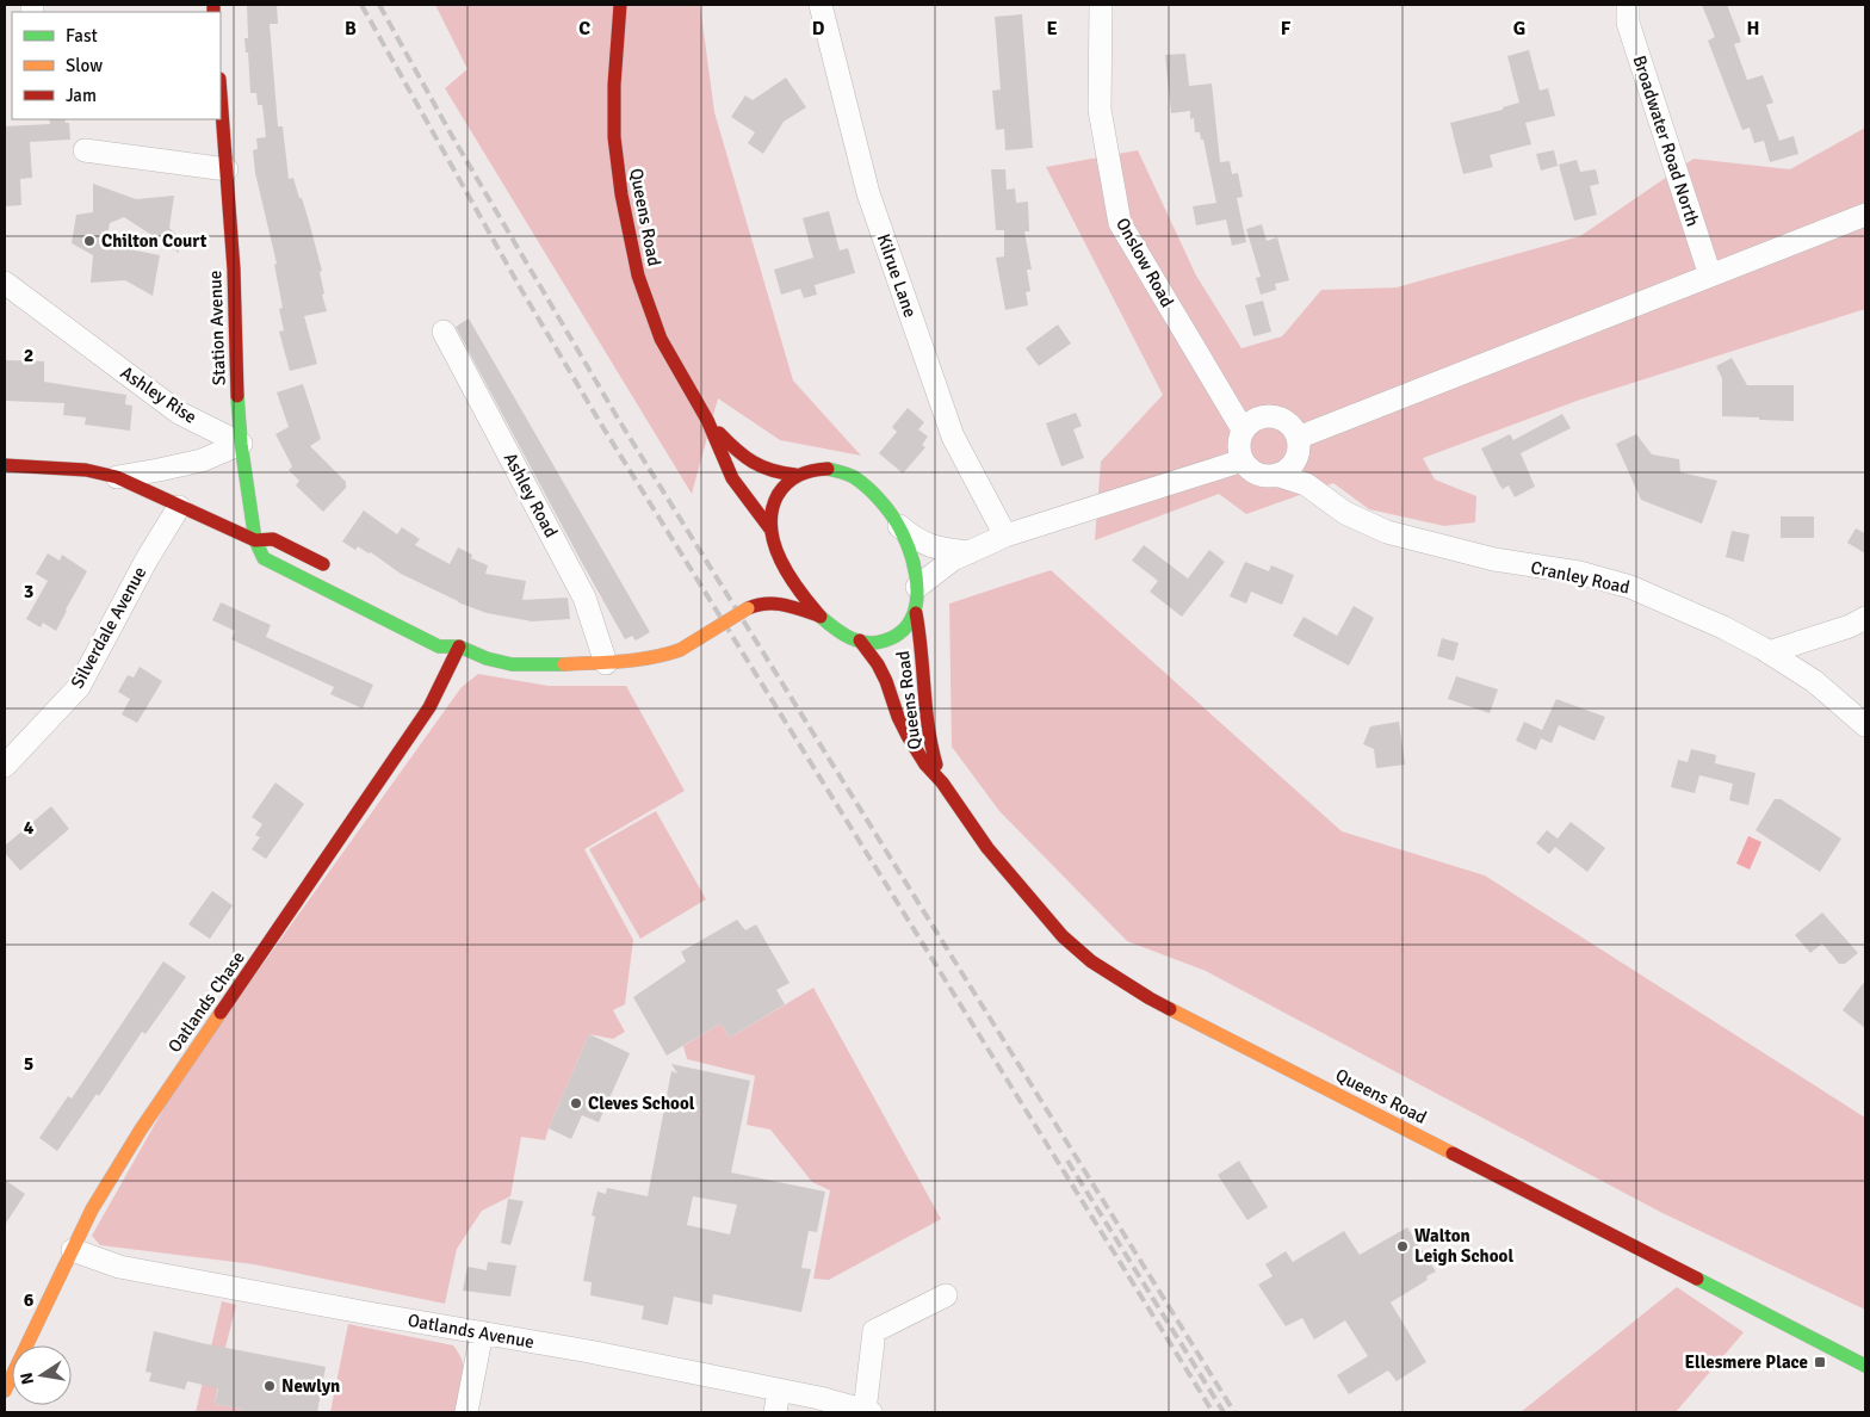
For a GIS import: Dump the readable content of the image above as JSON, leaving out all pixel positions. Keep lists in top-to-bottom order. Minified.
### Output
{"streets":{"main road":["Queens Road","Station Avenue","Oatlands Chase"],"street":["Broadwater Road North","Onslow Road","Kilrue Lane","Ashley Rise","Ashley Road","Cranley Road","Silverdale Avenue","Oatlands Avenue"]},"crossings":[["Onslow Road","Cranley Road"],["Station Avenue","Ashley Rise"],["Oatlands Chase","Oatlands Avenue"]],"places":{"other":["Chilton Court","Cleves School","Walton Leigh School","Newlyn"],"transit":["Ellesmere Place"]},"legend":["Fast","Slow","Jam"],"north":"left","grid":{"columns":["B","C","D","E","F","G","H"],"rows":["2","3","4","5","6"]}}
